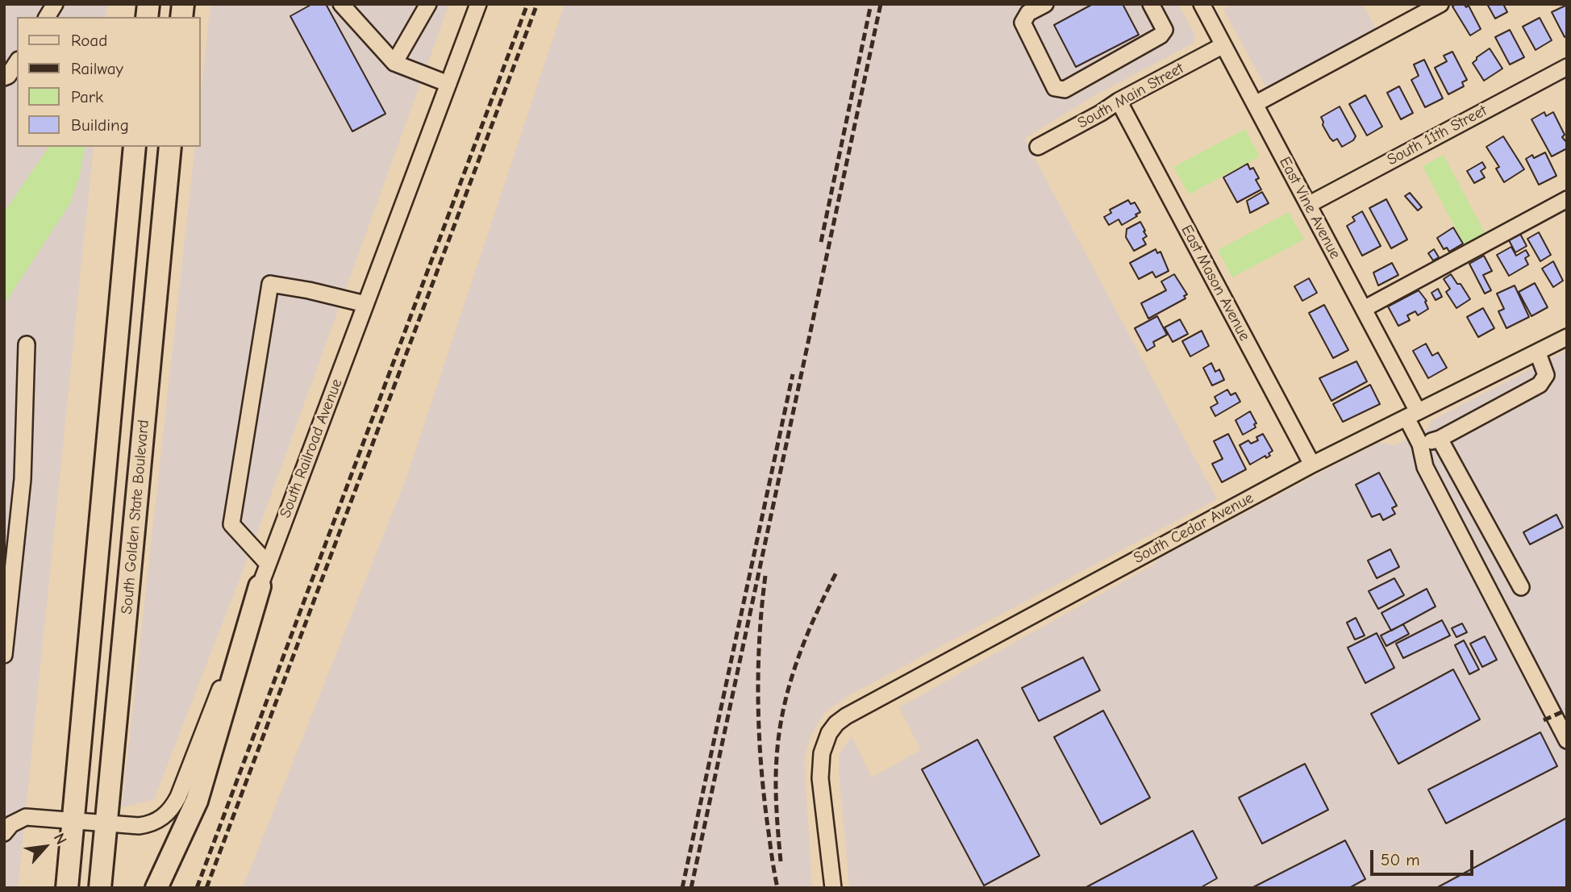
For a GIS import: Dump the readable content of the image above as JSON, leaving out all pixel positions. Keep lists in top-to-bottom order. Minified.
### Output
{"streets":{"main road":["South Golden State Boulevard"],"street":["South Main Street","South 11th Street","East Vine Avenue","East Mason Avenue","South Railroad Avenue","South Cedar Avenue"]},"crossings":[["South Main Street","East Vine Avenue"],["South Main Street","East Mason Avenue"],["South 11th Street","East Vine Avenue"],["East Vine Avenue","South Cedar Avenue"],["East Mason Avenue","South Cedar Avenue"],["South Railroad Avenue","South Golden State Boulevard"]],"legend":["Road","Railway","Park","Building"],"scale_bar":"50 m","north":"top right"}
